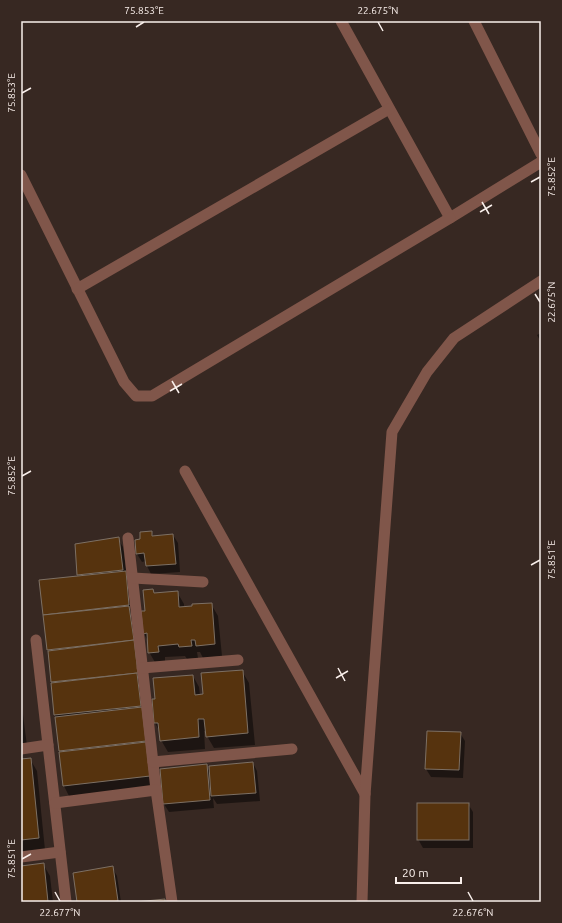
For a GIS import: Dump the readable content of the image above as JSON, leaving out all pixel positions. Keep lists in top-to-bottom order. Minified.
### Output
{"scale_bar":"20 m","coordinates":["75.853°E","22.675°N","75.852°E","75.851°E","22.677°N","22.676°N"]}
